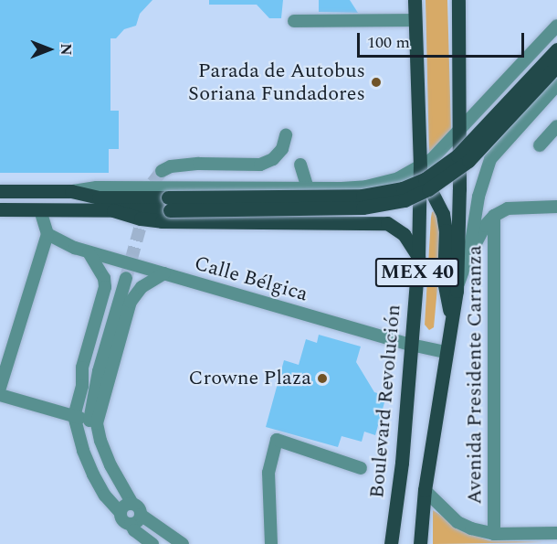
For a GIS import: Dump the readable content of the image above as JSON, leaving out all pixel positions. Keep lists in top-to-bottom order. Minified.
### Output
{"streets":{"main road":["MEX 40","Boulevard Revolución"],"street":["Calle Bélgica","Avenida Presidente Carranza"]},"crossings":[["MEX 40","Calle Bélgica"],["Calle Bélgica","Boulevard Revolución"]],"places":["Parada de Autobus Soriana Fundadores","Crowne Plaza"],"scale_bar":"100 m","north":"right"}
